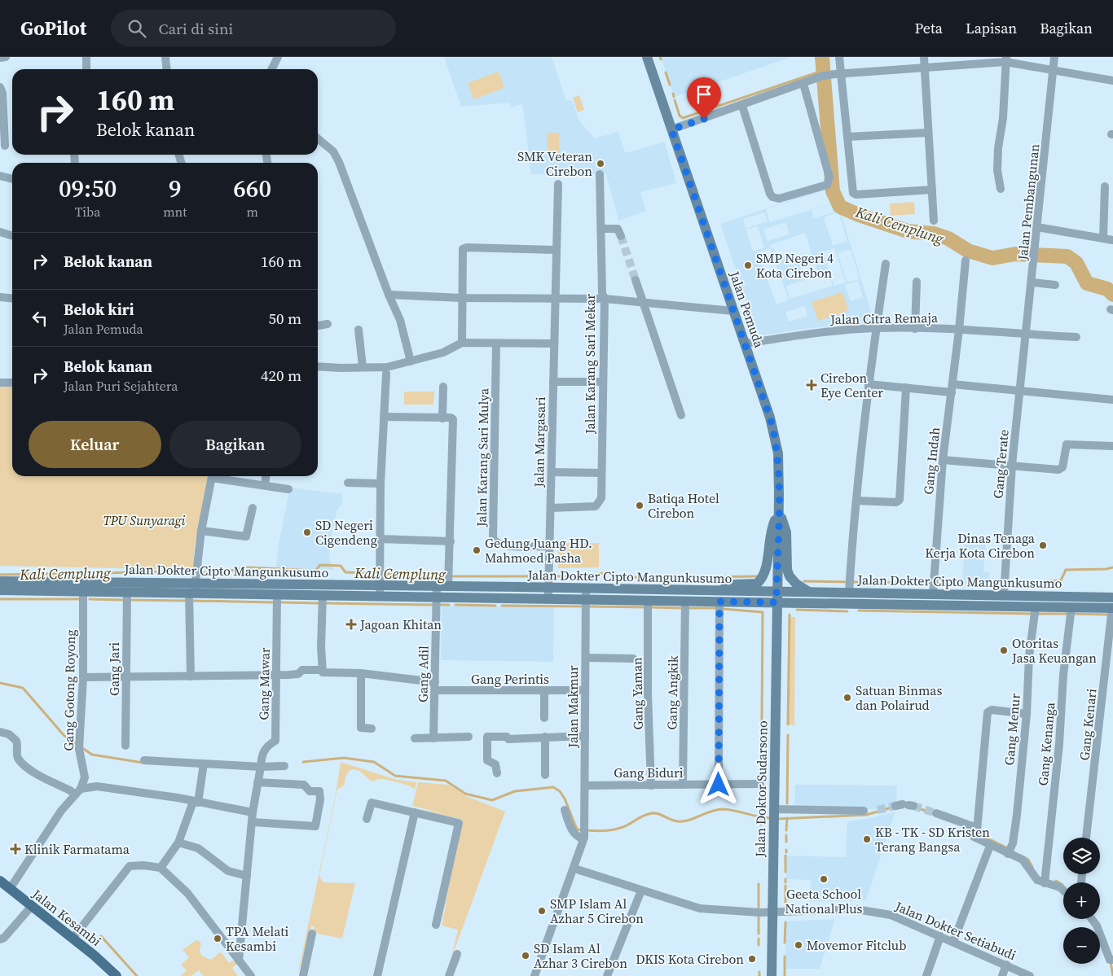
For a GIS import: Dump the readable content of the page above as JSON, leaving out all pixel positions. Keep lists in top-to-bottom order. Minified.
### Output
{"streets":{"main road":["Jalan Pemuda","Jalan Dokter Cipto Mangunkusumo","Jalan Doktor Sudarsono","Jalan Kesambi"],"street":["Jalan Pembangunan","Jalan Citra Remaja","Jalan Karang Sari Mekar","Jalan Margasari","Jalan Karang Sari Mulya","Gang Indah","Gang Terate","Gang Jari","Gang Adil","Gang Perintis","Gang Mawar","Gang Gotong Royong","Gang Angkik","Gang Yaman","Jalan Makmur","Gang Kenari","Gang Menur","Gang Kenanga","Gang Biduri","Jalan Dokter Setiabudi"]},"crossings":[["Jalan Pembangunan","Jalan Citra Remaja"],["Jalan Pembangunan","Gang Terate"],["Jalan Pemuda","Jalan Citra Remaja"],["Jalan Pemuda","Jalan Dokter Cipto Mangunkusumo"],["Jalan Pemuda","Jalan Doktor Sudarsono"],["Jalan Citra Remaja","Gang Indah"],["Jalan Citra Remaja","Gang Terate"],["Jalan Karang Sari Mekar","Jalan Margasari"],["Jalan Margasari","Jalan Karang Sari Mulya"],["Jalan Margasari","Jalan Dokter Cipto Mangunkusumo"],["Gang Indah","Jalan Dokter Cipto Mangunkusumo"],["Gang Terate","Jalan Dokter Cipto Mangunkusumo"],["Jalan Dokter Cipto Mangunkusumo","Gang Jari"],["Jalan Dokter Cipto Mangunkusumo","Gang Adil"],["Jalan Dokter Cipto Mangunkusumo","Gang Mawar"],["Jalan Dokter Cipto Mangunkusumo","Gang Gotong Royong"],["Jalan Dokter Cipto Mangunkusumo","Gang Angkik"],["Jalan Dokter Cipto Mangunkusumo","Gang Yaman"],["Jalan Dokter Cipto Mangunkusumo","Jalan Makmur"],["Jalan Dokter Cipto Mangunkusumo","Gang Kenari"],["Jalan Dokter Cipto Mangunkusumo","Gang Menur"],["Jalan Dokter Cipto Mangunkusumo","Gang Kenanga"],["Jalan Dokter Cipto Mangunkusumo","Jalan Doktor Sudarsono"],["Gang Jari","Gang Perintis"],["Gang Adil","Gang Perintis"],["Gang Perintis","Gang Mawar"],["Gang Perintis","Gang Gotong Royong"],["Gang Perintis","Jalan Makmur"],["Gang Angkik","Gang Biduri"],["Gang Yaman","Gang Biduri"],["Jalan Makmur","Gang Biduri"],["Jalan Makmur","Jalan Dokter Setiabudi"],["Gang Biduri","Jalan Doktor Sudarsono"],["Jalan Doktor Sudarsono","Jalan Dokter Setiabudi"]],"water":["Kali Cemplung"],"parks":["TPU Sunyaragi"],"places":{"other":["SMK Veteran Cirebon","SMP Negeri 4 Kota Cirebon","Batiqa Hotel Cirebon","SD Negeri Cigendeng","Dinas Tenaga Kerja Kota Cirebon","Gedung Juang HD. Mahmoed Pasha","Otoritas Jasa Keuangan","Satuan Binmas dan Polairud","KB - TK - SD Kristen Terang Bangsa","Geeta School National Plus","SMP Islam Al Azhar 5 Cirebon","TPA Melati Kesambi","Movemor Fitclub","SD Islam Al Azhar 3 Cirebon","DKIS Kota Cirebon"],"health":["Cirebon Eye Center","Jagoan Khitan","Klinik Farmatama"]},"page":{"header":"GoPilot","search":"Cari di sini","nav":["Peta","Lapisan","Bagikan"],"turn":["160 m","Belok kanan"],"eta":["09:50","Tiba","9","mnt","660","m"],"list":[{"name":"Belok kanan","value":"160 m"},{"name":"Belok kiri","note":"Jalan Pemuda","value":"50 m"},{"name":"Belok kanan","note":"Jalan Puri Sejahtera","value":"420 m"}],"buttons":["Keluar","Bagikan"],"map_buttons":["+","−"]}}
